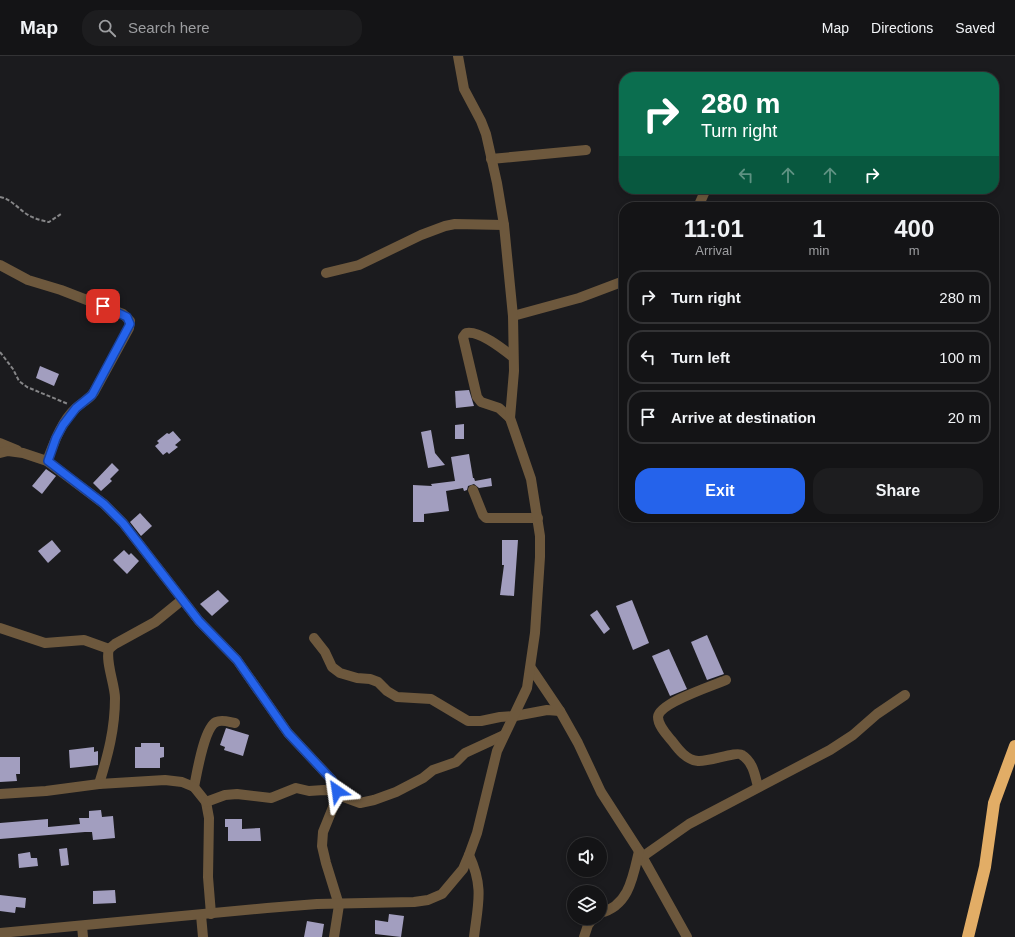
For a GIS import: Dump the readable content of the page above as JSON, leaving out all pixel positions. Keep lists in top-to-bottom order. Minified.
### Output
{"page":{"header":"Map","search":"Search here","nav":["Map","Directions","Saved"],"turn":["280 m","Turn right"],"eta":["11:01","Arrival","1","min","400","m"],"list":[{"name":"Turn right","value":"280 m"},{"name":"Turn left","value":"100 m"},{"name":"Arrive at destination","value":"20 m"}],"buttons":["Exit","Share"]}}
